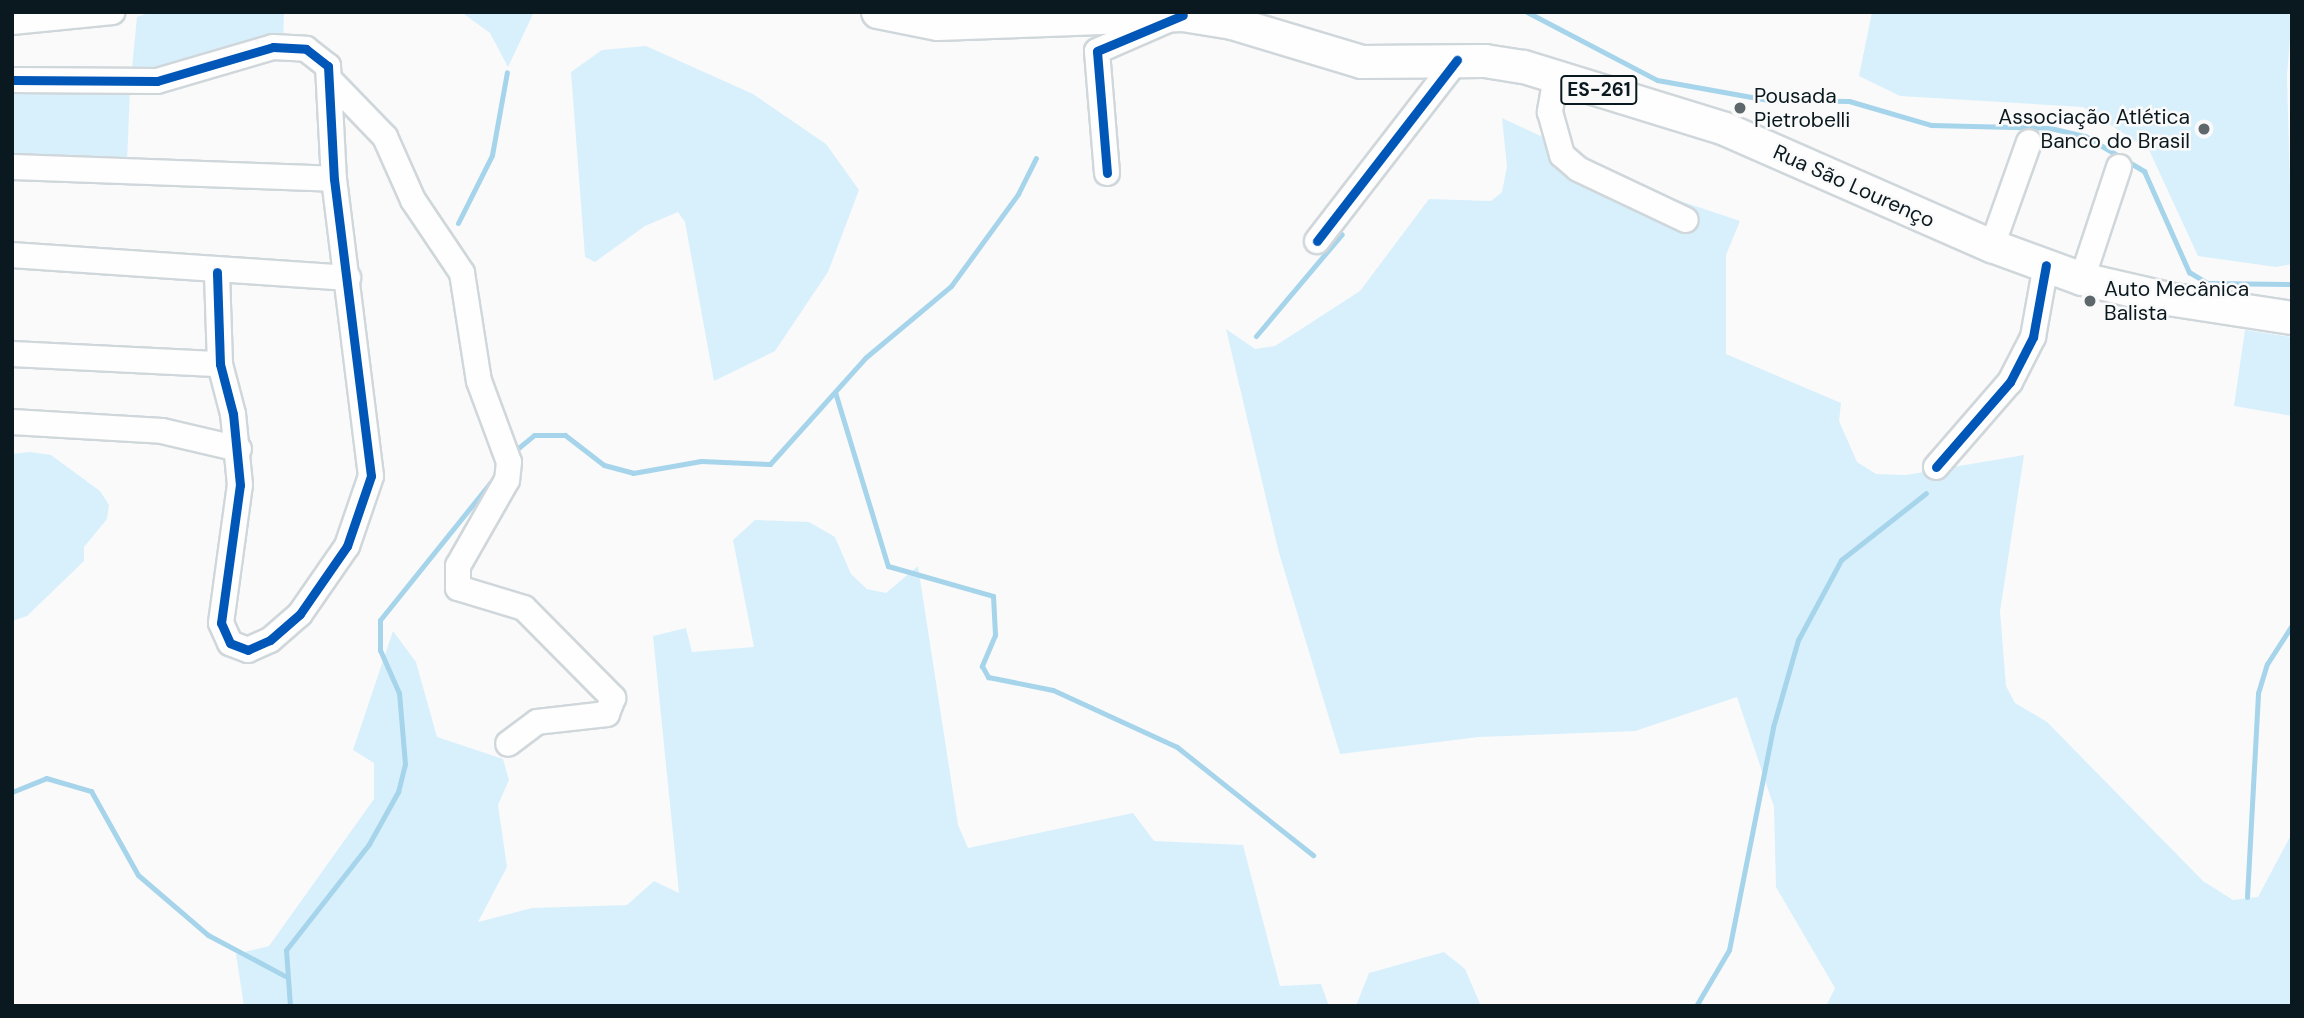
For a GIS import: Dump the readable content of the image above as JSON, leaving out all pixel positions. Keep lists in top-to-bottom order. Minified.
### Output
{"streets":{"main road":["ES-261","Rua São Lourenço"]},"places":["Pousada Pietrobelli","Associação Atlética Banco do Brasil","Auto Mecânica Balista"]}
